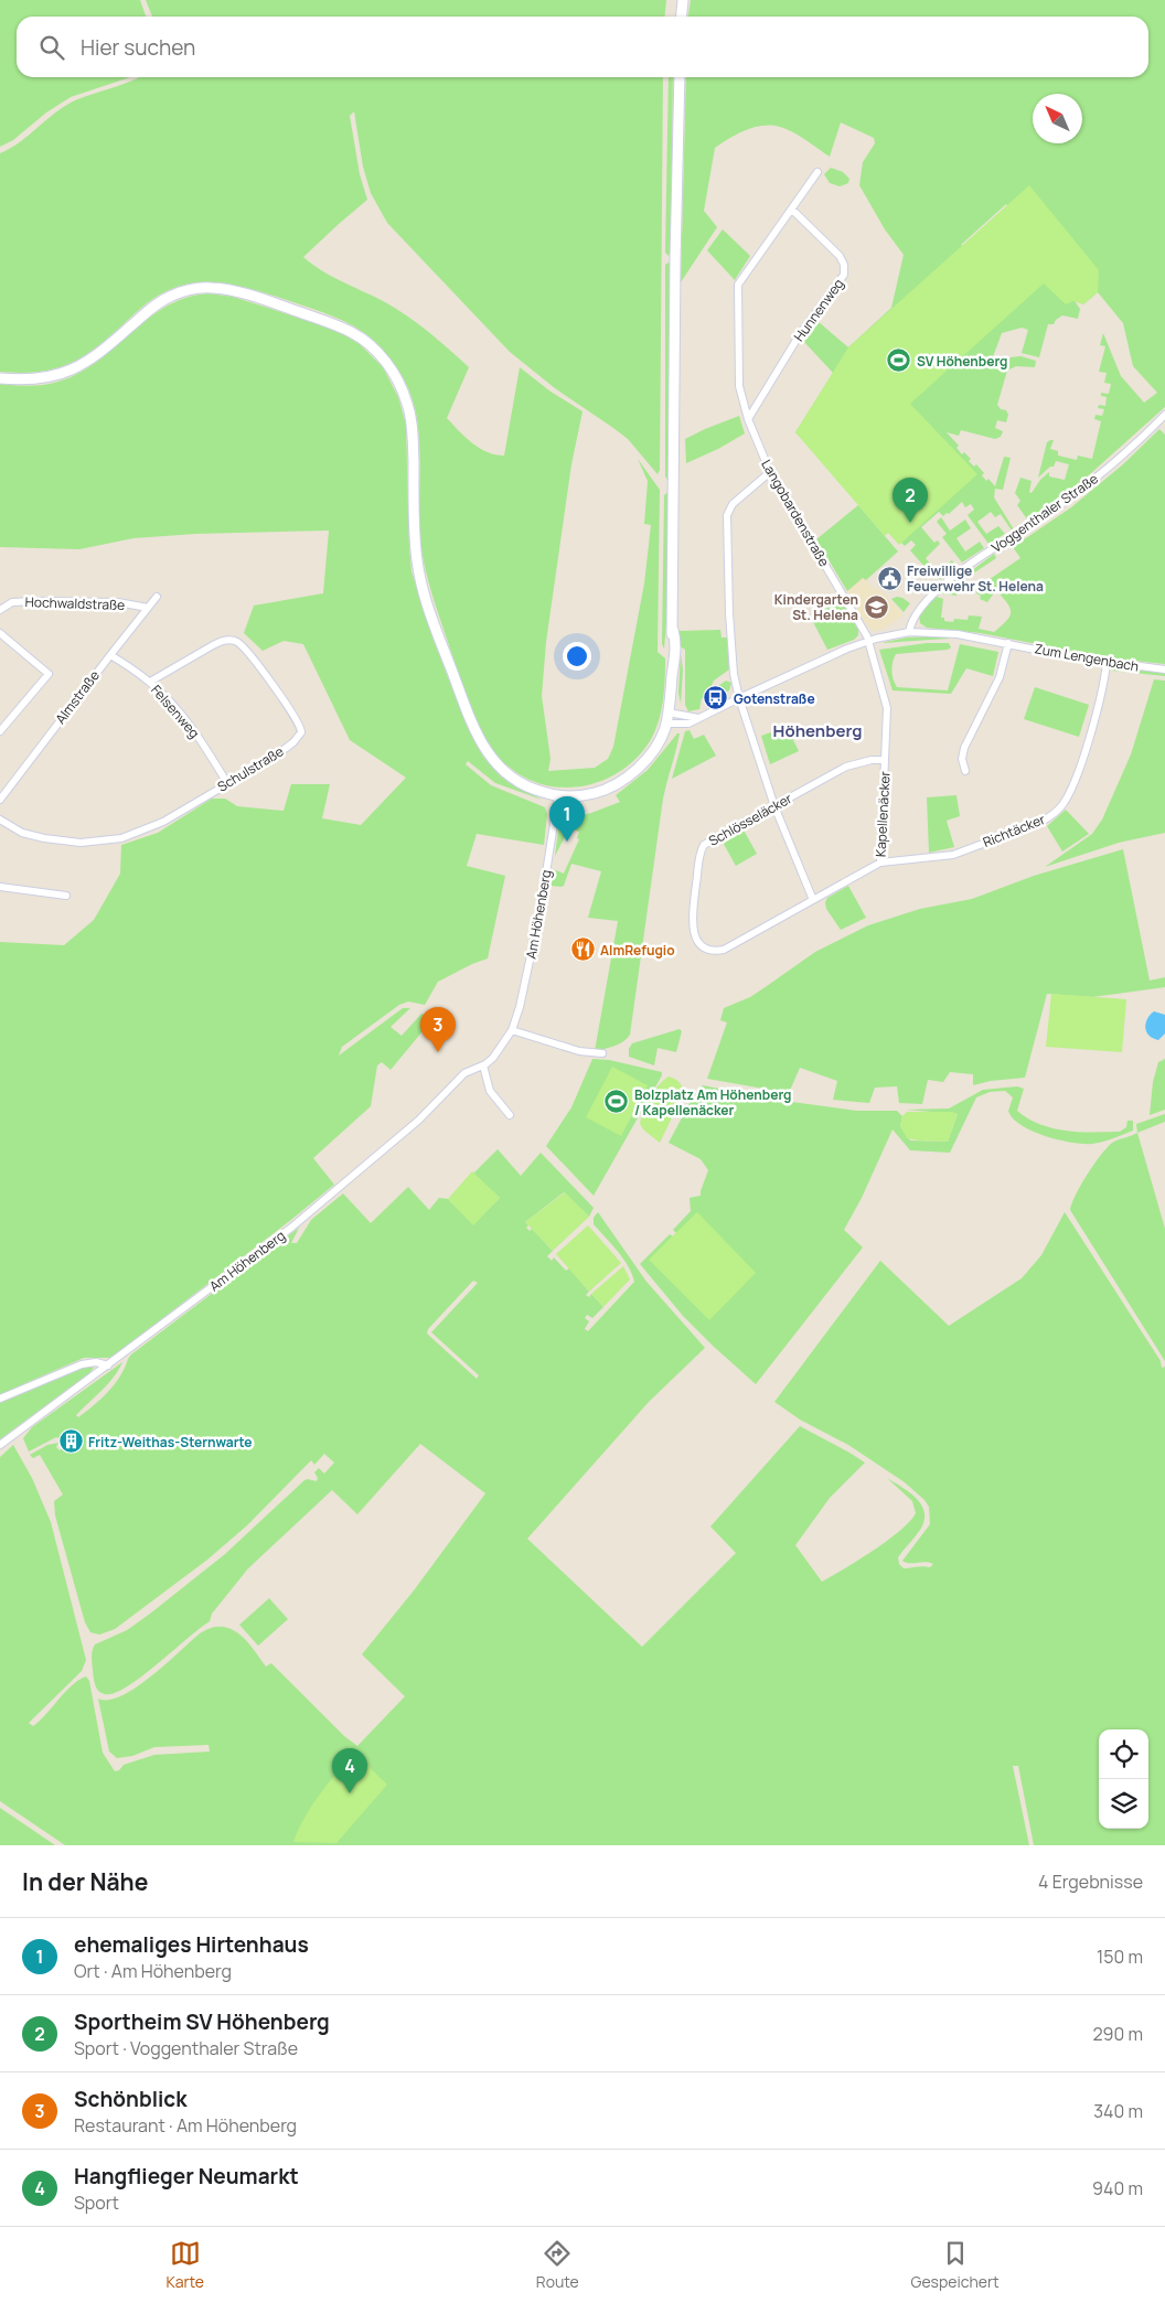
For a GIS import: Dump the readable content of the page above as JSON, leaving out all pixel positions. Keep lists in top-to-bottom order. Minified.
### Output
{"streets":{"street":["Hunnenweg","Langobardenstraße","Voggenthaler Straße","Hochwaldstraße","Zum Lengenbach","Almstraße","Felsenweg","Schulstraße","Kapellenäcker","Schlösseläcker","Richtäcker","Am Höhenberg"]},"crossings":[["Hunnenweg","Langobardenstraße"],["Langobardenstraße","Zum Lengenbach"],["Langobardenstraße","Kapellenäcker"],["Voggenthaler Straße","Zum Lengenbach"],["Hochwaldstraße","Almstraße"],["Zum Lengenbach","Kapellenäcker"],["Zum Lengenbach","Richtäcker"],["Almstraße","Felsenweg"],["Felsenweg","Schulstraße"],["Kapellenäcker","Schlösseläcker"],["Kapellenäcker","Richtäcker"]],"districts":["Höhenberg"],"places":{"sports":["SV Höhenberg","Bolzplatz Am Höhenberg / Kapellenäcker"],"public building":["Freiwillige Feuerwehr St. Helena"],"school or university":["Kindergarten St. Helena"],"bus stop":["Gotenstraße"],"restaurant":["AlmRefugio"],"building":["Fritz-Weithas-Sternwarte"]},"north":"top left","page":{"search":"Hier suchen","pins":["2","1","3","4"],"heading":["In der Nähe","4 Ergebnisse"],"list":[{"mark":"1","name":"ehemaliges Hirtenhaus","note":"Ort · Am Höhenberg","value":"150 m"},{"mark":"2","name":"Sportheim SV Höhenberg","note":"Sport · Voggenthaler Straße","value":"290 m"},{"mark":"3","name":"Schönblick","note":"Restaurant · Am Höhenberg","value":"340 m"},{"mark":"4","name":"Hangflieger Neumarkt","note":"Sport","value":"940 m"}],"nav":["Karte","Route","Gespeichert"]}}
